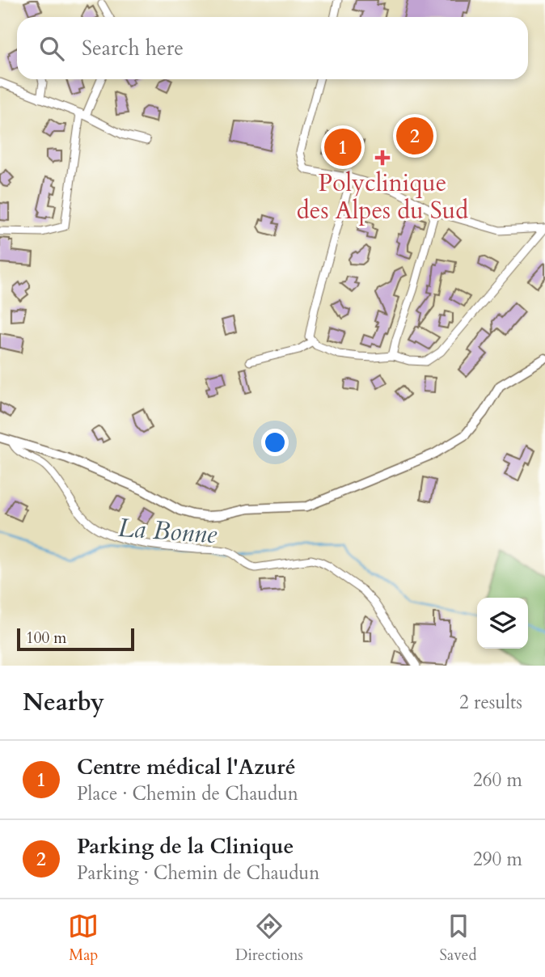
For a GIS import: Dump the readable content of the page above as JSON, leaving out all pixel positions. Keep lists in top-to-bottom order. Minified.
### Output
{"water":["La Bonne"],"places":{"health":["Polyclinique des Alpes du Sud"]},"scale_bar":"100 m","page":{"search":"Search here","pins":["2","1"],"scale":"100 m","heading":["Nearby","2 results"],"list":[{"mark":"1","name":"Centre médical l'Azuré","note":"Place · Chemin de Chaudun","value":"260 m"},{"mark":"2","name":"Parking de la Clinique","note":"Parking · Chemin de Chaudun","value":"290 m"}],"nav":["Map","Directions","Saved"]}}
